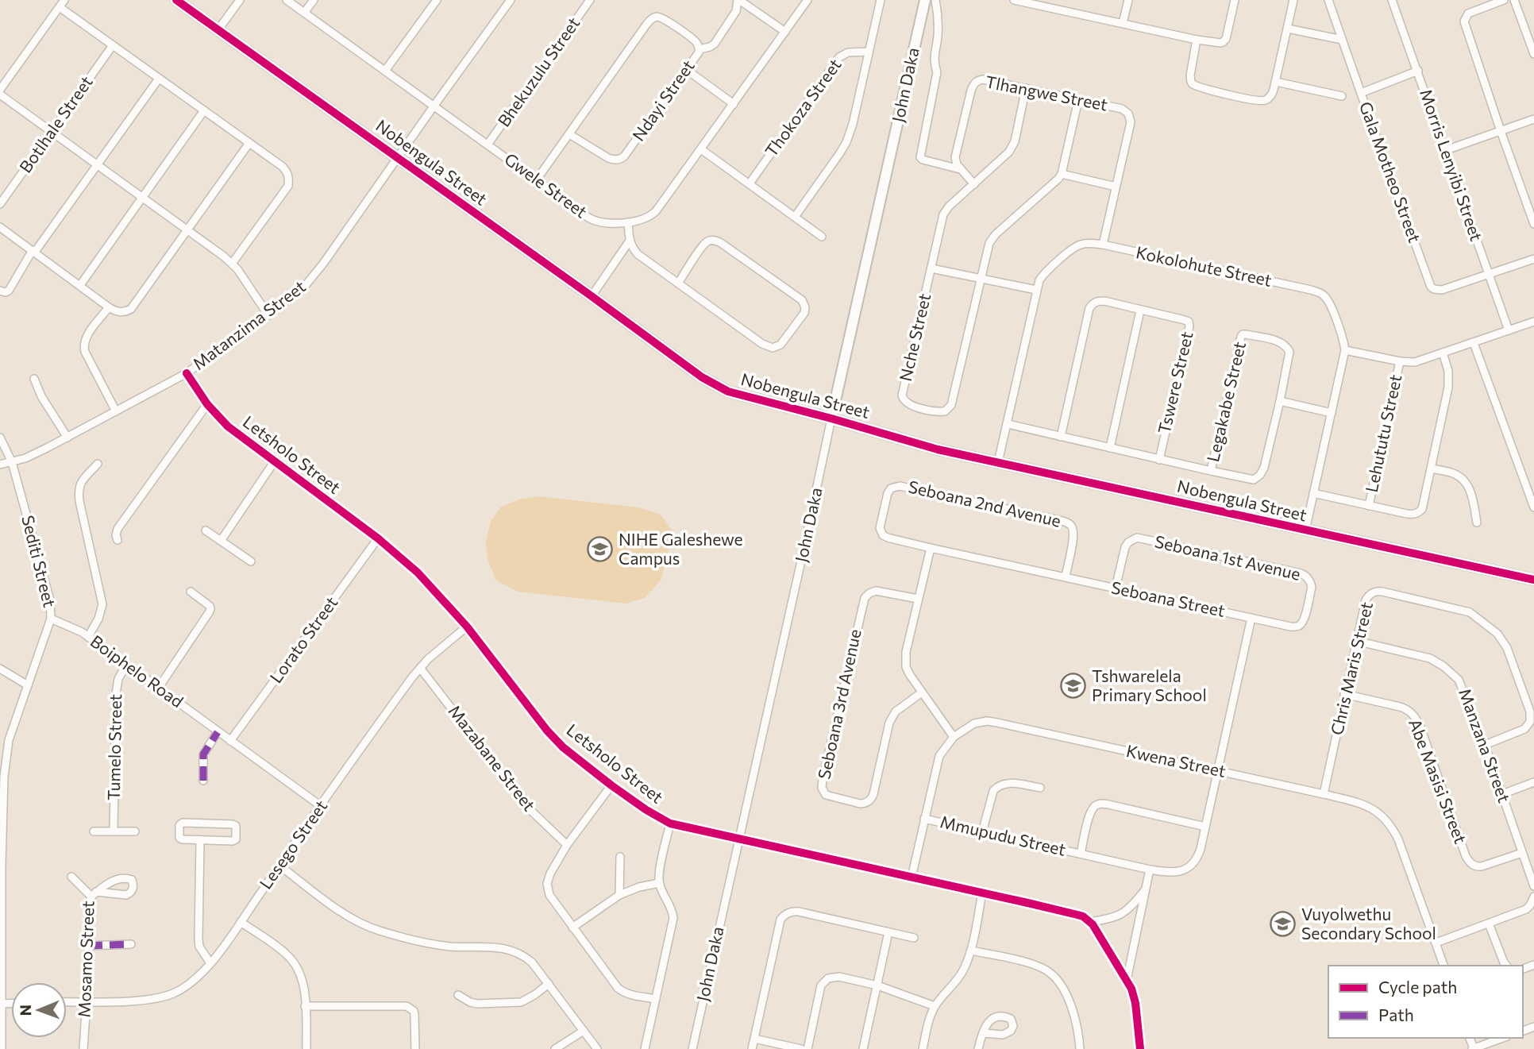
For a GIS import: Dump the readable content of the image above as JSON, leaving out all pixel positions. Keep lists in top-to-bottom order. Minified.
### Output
{"streets":{"street":["Bhekuzulu Street","John Daka","Tlhangwe Street","Ndayi Street","Thokoza Street","Botlhale Street","Nobengula Street","Morris Lenyibi Street","Gala Motheo Street","Gwele Street","Kokolohute Street","Matanzima Street","Nche Street","Tswere Street","Legakabe Street","Lehututu Street","Letsholo Street","Seboana 2nd Avenue","Seboana 1st Avenue","Sediti Street","Seboana Street","Lorato Street","Chris Maris Street","Boiphelo Road","Seboana 3rd Avenue","Manzana Street","Tumelo Street","Mazabane Street","Kwena Street","Abe Masisi Street","Mmupudu Street","Lesego Street","Mosamo Street"]},"crossings":[["Bhekuzulu Street","Gwele Street"],["John Daka","Nobengula Street"],["John Daka","Letsholo Street"],["Tlhangwe Street","Kokolohute Street"],["Tlhangwe Street","Nche Street"],["Ndayi Street","Gwele Street"],["Nobengula Street","Kokolohute Street"],["Nobengula Street","Matanzima Street"],["Morris Lenyibi Street","Gala Motheo Street"],["Gwele Street","Matanzima Street"],["Kokolohute Street","Legakabe Street"],["Matanzima Street","Letsholo Street"],["Matanzima Street","Sediti Street"],["Tswere Street","Legakabe Street"],["Letsholo Street","Lorato Street"],["Letsholo Street","Kwena Street"],["Letsholo Street","Lesego Street"],["Seboana 2nd Avenue","Seboana Street"],["Seboana 1st Avenue","Seboana Street"],["Sediti Street","Boiphelo Road"],["Lorato Street","Boiphelo Road"],["Chris Maris Street","Manzana Street"],["Chris Maris Street","Kwena Street"],["Chris Maris Street","Abe Masisi Street"],["Boiphelo Road","Tumelo Street"],["Boiphelo Road","Lesego Street"],["Manzana Street","Abe Masisi Street"],["Mazabane Street","Lesego Street"],["Kwena Street","Mmupudu Street"],["Lesego Street","Mosamo Street"]],"places":{"school or university":["NIHE Galeshewe Campus","Tshwarelela Primary School","Vuyolwethu Secondary School"]},"legend":["Cycle path","Path"],"north":"left"}
